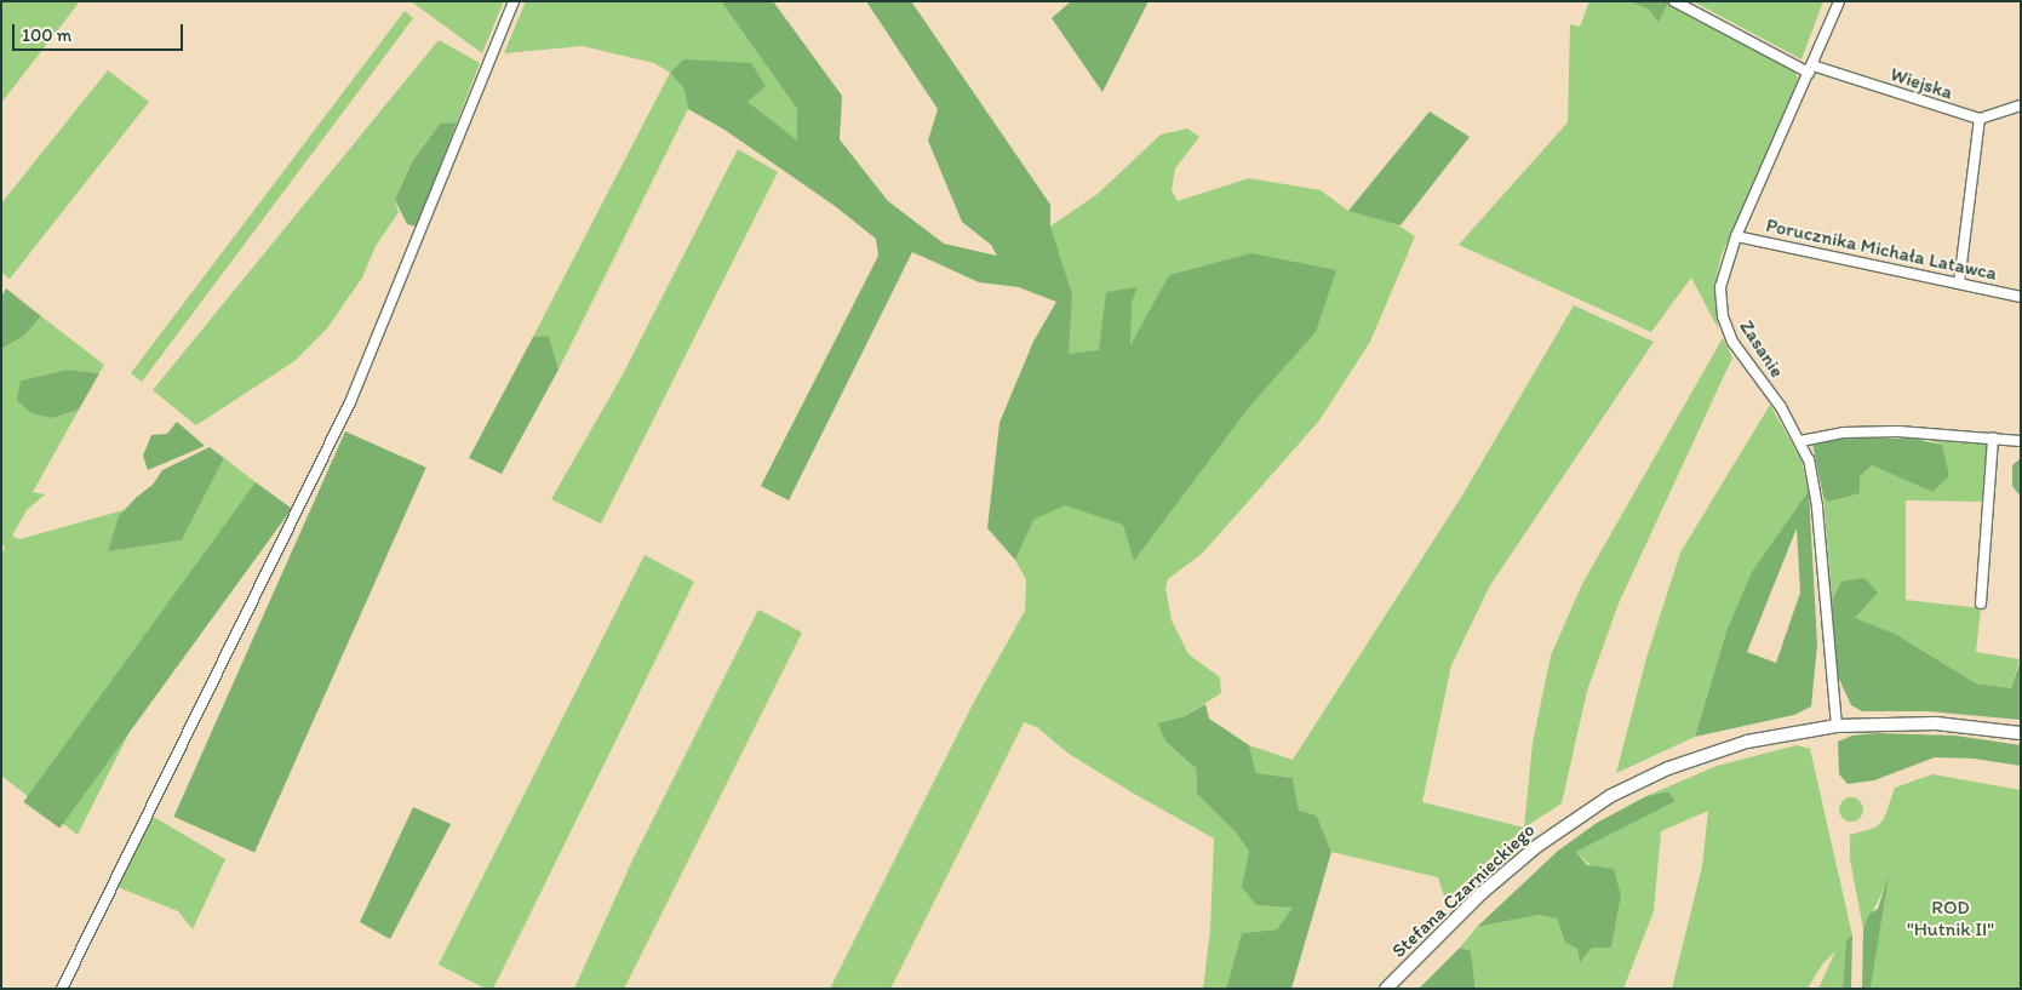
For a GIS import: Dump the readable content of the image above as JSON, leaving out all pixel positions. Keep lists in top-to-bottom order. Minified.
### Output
{"streets":{"street":["Wiejska","Porucznika Michała Latawca","Zasanie","Stefana Czarnieckiego"]},"crossings":[["Wiejska","Zasanie"],["Porucznika Michała Latawca","Zasanie"],["Zasanie","Stefana Czarnieckiego"]],"parks":["ROD \"Hutnik II\""],"scale_bar":"100 m"}
